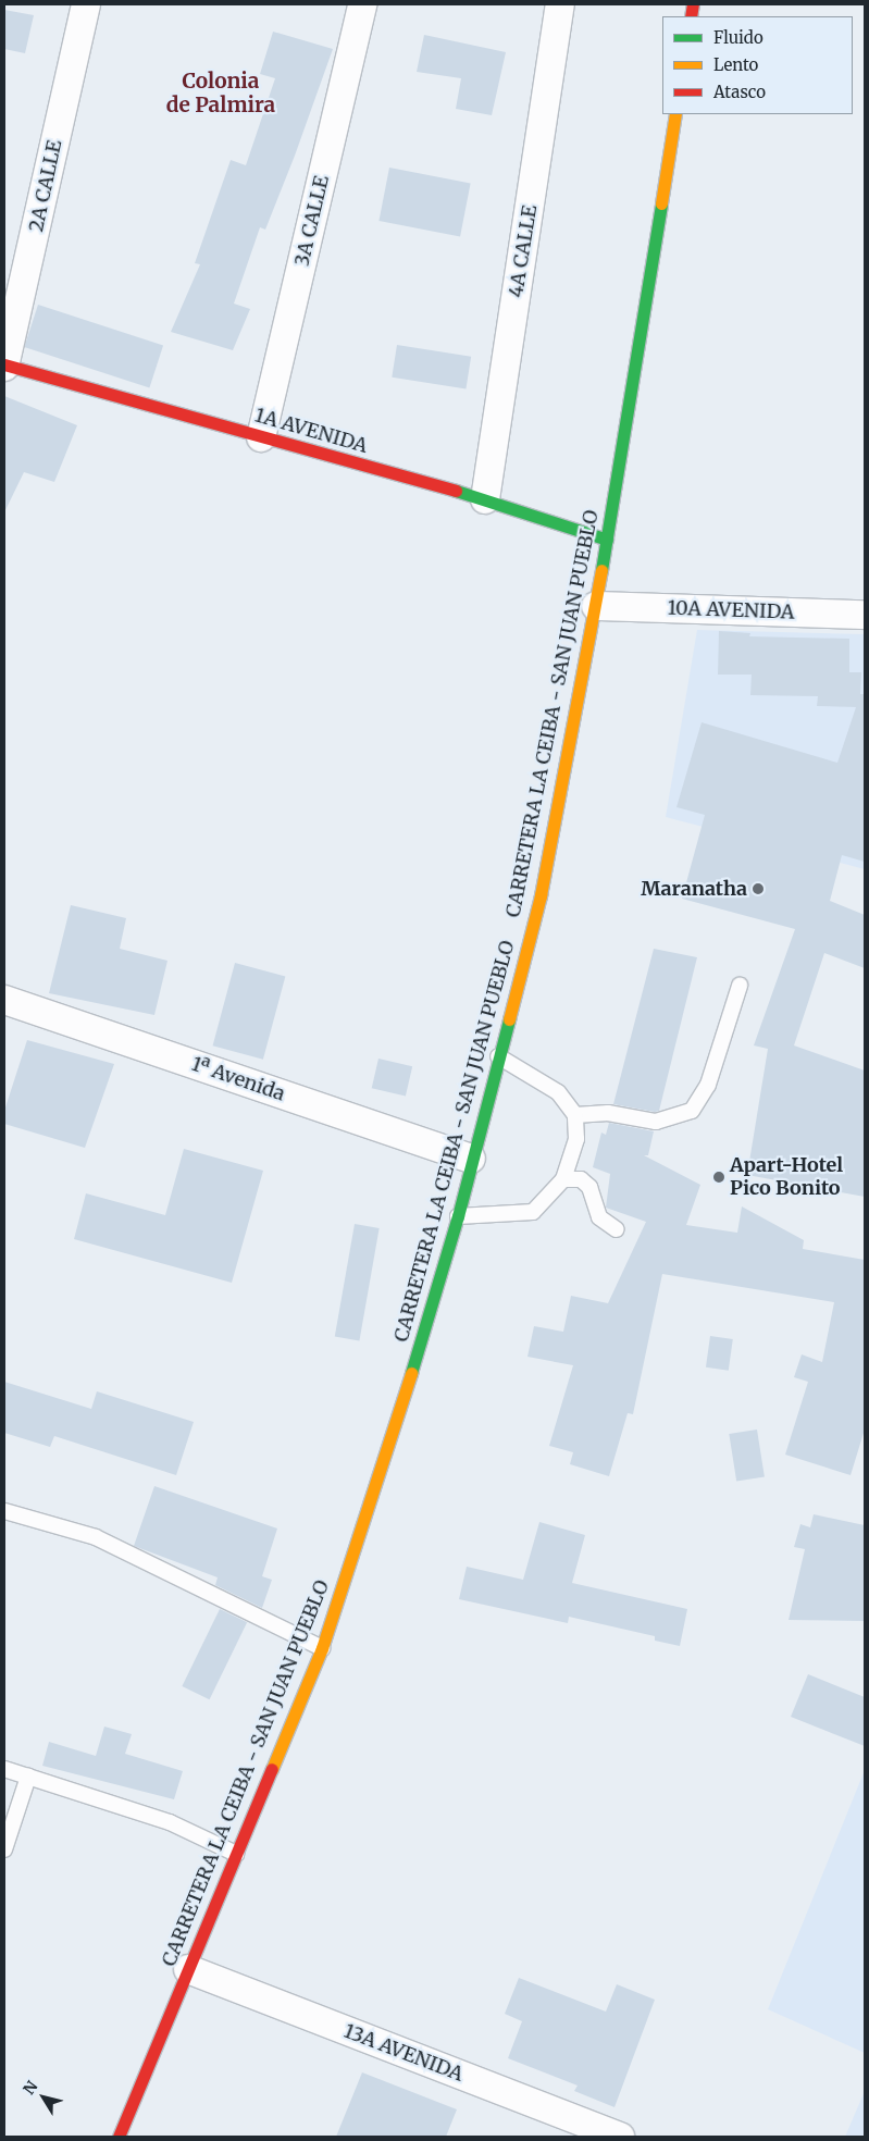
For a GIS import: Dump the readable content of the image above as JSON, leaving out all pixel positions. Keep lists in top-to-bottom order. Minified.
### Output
{"streets":{"main road":["1A AVENIDA","CARRETERA LA CEIBA - SAN JUAN PUEBLO"],"street":["2A CALLE","3A CALLE","4A CALLE","10A AVENIDA","1ª Avenida","13A AVENIDA"]},"crossings":[["2A CALLE","1A AVENIDA"],["3A CALLE","1A AVENIDA"],["4A CALLE","1A AVENIDA"],["1A AVENIDA","CARRETERA LA CEIBA - SAN JUAN PUEBLO"],["10A AVENIDA","CARRETERA LA CEIBA - SAN JUAN PUEBLO"],["CARRETERA LA CEIBA - SAN JUAN PUEBLO","1ª Avenida"],["CARRETERA LA CEIBA - SAN JUAN PUEBLO","13A AVENIDA"]],"districts":["Colonia de Palmira"],"places":["Maranatha","Apart-Hotel Pico Bonito"],"legend":["Fluido","Lento","Atasco"],"north":"top left"}
